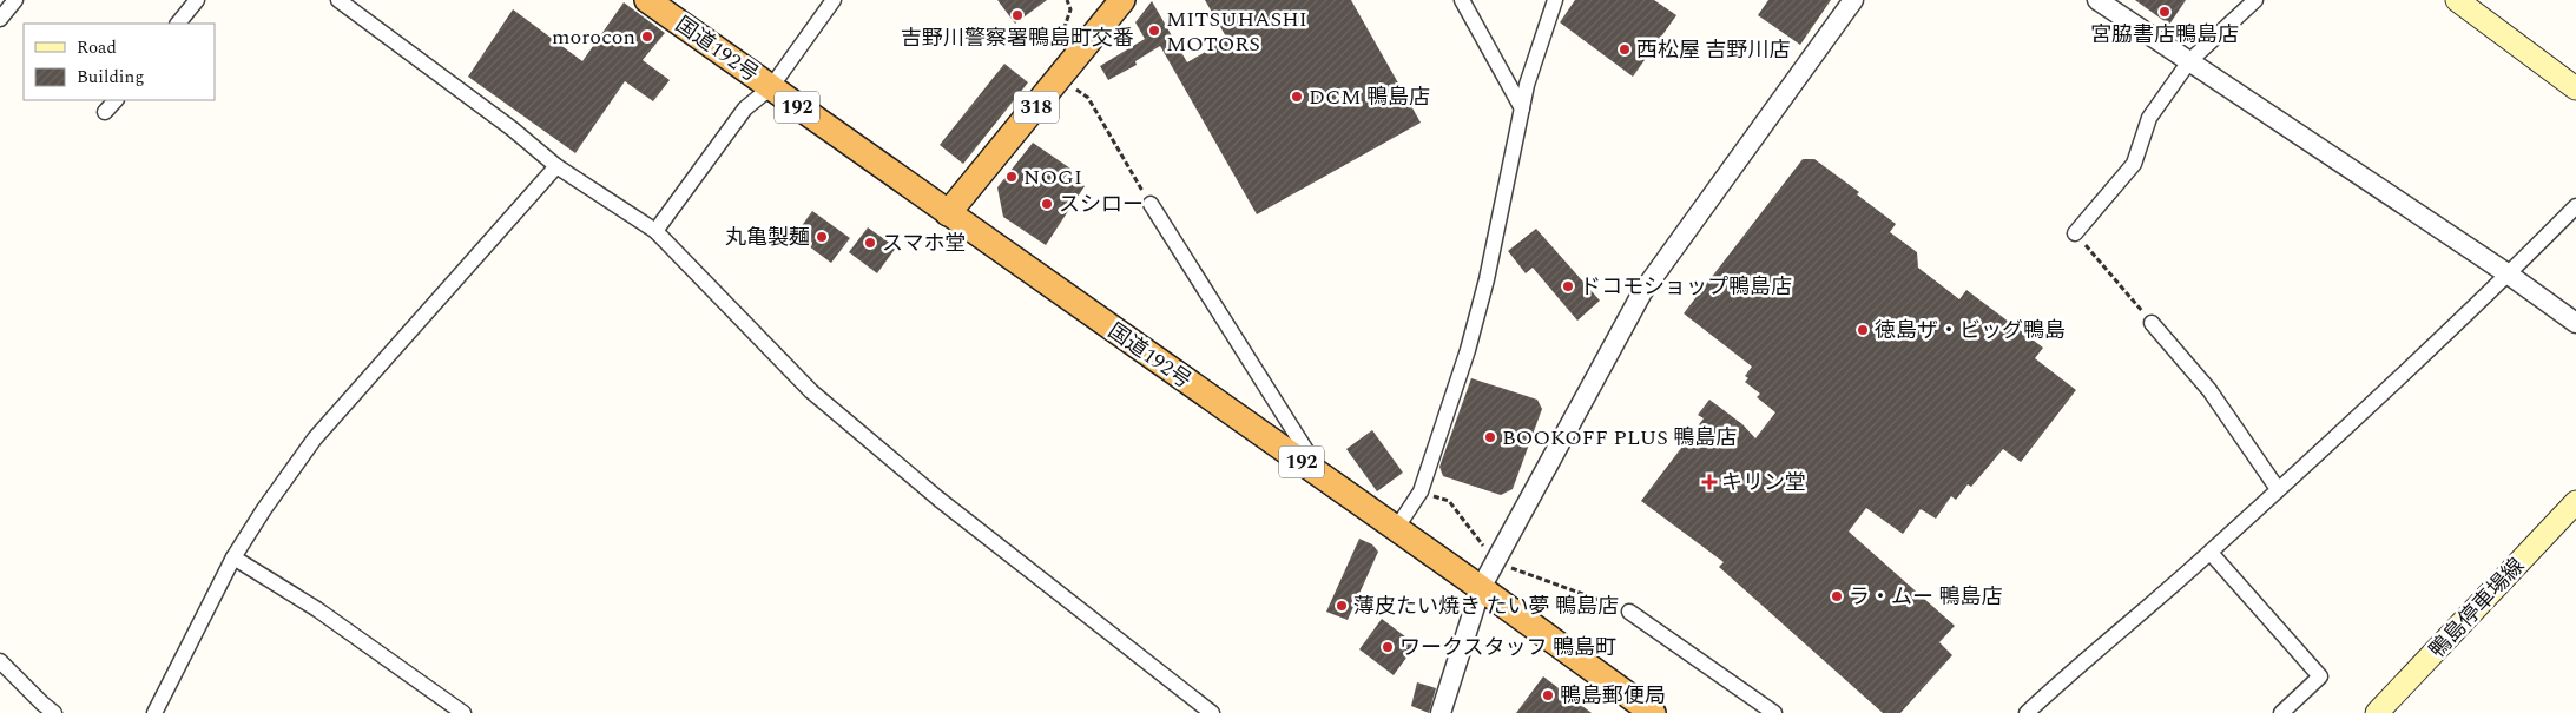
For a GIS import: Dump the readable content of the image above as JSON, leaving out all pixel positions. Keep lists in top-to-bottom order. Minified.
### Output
{"streets":{"highway":["国道192号","192","318"],"main road":["鴨島停車場線"]},"crossings":[["国道192号","318"]],"places":{"other":["宮脇書店鴨島店","吉野川警察署鴨島町交番","MITSUHASHI MOTORS","morocon","西松屋 吉野川店","DCM 鴨島店","NOGI","スシロー","丸亀製麺","スマホ堂","ドコモショップ鴨島店","徳島ザ・ビッグ鴨島","BOOKOFF PLUS 鴨島店","ラ・ムー 鴨島店","薄皮たい焼き たい夢 鴨島店","ワークスタッフ 鴨島町","鴨島郵便局"],"health":["キリン堂"]},"legend":["Road","Building"]}
